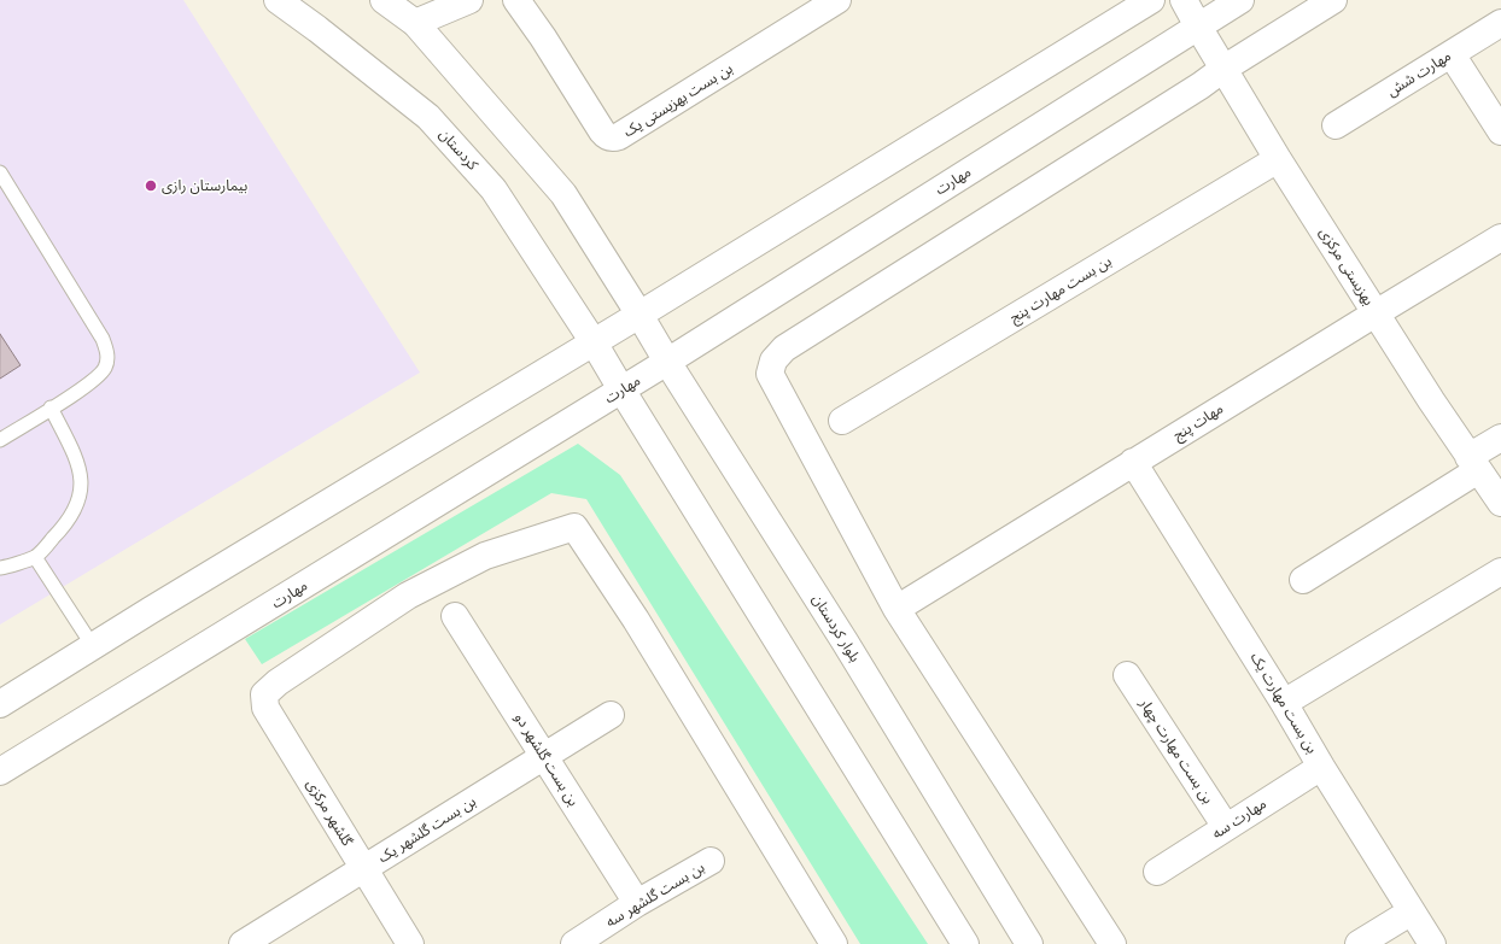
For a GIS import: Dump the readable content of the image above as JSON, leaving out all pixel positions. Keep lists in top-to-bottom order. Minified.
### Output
{"streets":{"street":["مهارت شش","بن بست بهزیستی یک","کردستان","مهارت","بهزیستی مرکزی","بن بست مهارت پنج","مهات پنج","بلوار کردستان","بن بست مهارت یک","بن بست مهارت چهار","بن بست گلشهر دو","گلشهر مرکزی","مهارت سه","بن بست گلشهر یک","بن بست گلشهر سه"]},"crossings":[["مهارت","بهزیستی مرکزی"],["مهارت","بلوار کردستان"],["بهزیستی مرکزی","بن بست مهارت پنج"],["بهزیستی مرکزی","مهات پنج"],["مهات پنج","بن بست مهارت یک"],["بن بست مهارت یک","مهارت سه"],["بن بست مهارت چهار","مهارت سه"],["بن بست گلشهر دو","بن بست گلشهر یک"],["بن بست گلشهر دو","بن بست گلشهر سه"],["گلشهر مرکزی","بن بست گلشهر یک"]],"places":["بیمارستان رازی"]}
